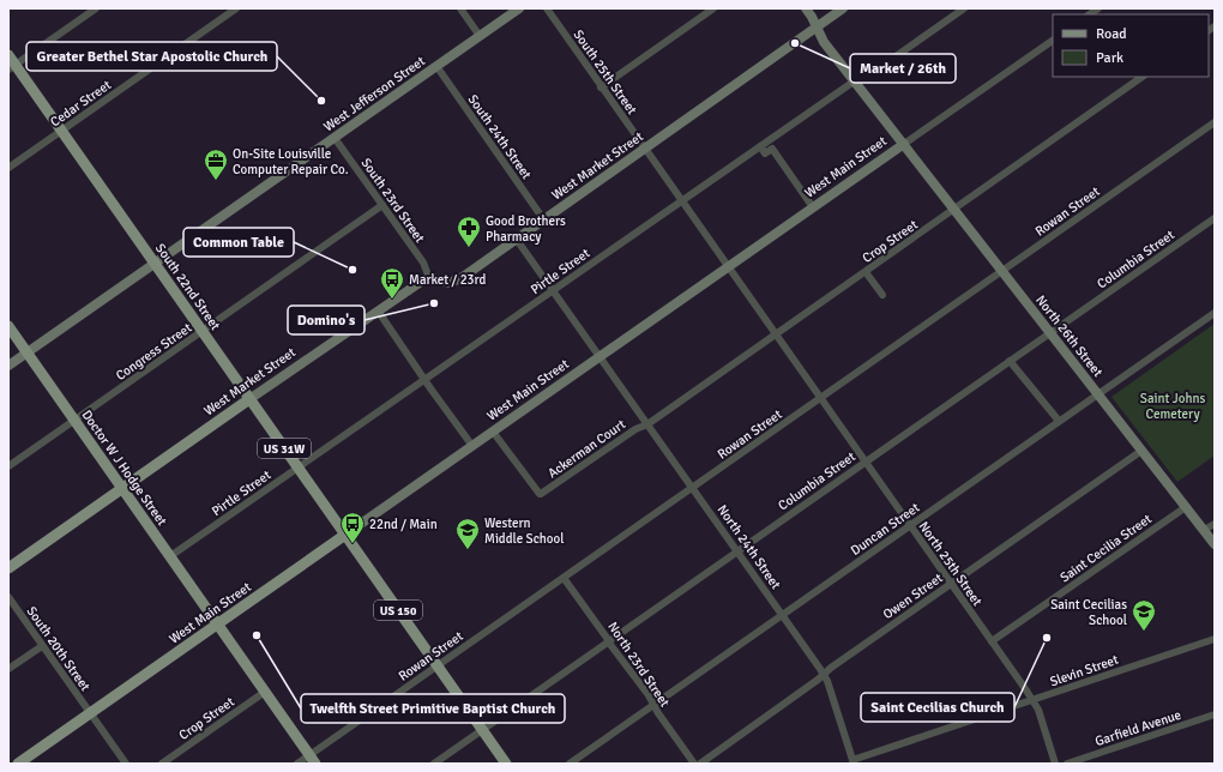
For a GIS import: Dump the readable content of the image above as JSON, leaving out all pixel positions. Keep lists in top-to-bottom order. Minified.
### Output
{"streets":{"main road":["West Market Street","West Main Street","South 22nd Street","US 31W","Doctor W J Hodge Street","US 150"],"street":["South 25th Street","West Jefferson Street","Cedar Street","South 24th Street","South 23rd Street","Rowan Street","Crop Street","Columbia Street","Pirtle Street","North 26th Street","Congress Street","Ackerman Court","Duncan Street","North 24th Street","Saint Cecilia Street","North 25th Street","Owen Street","South 20th Street","North 23rd Street","Slevin Street","Garfield Avenue"]},"crossings":[["South 25th Street","West Market Street"],["South 25th Street","West Main Street"],["South 25th Street","Pirtle Street"],["South 25th Street","North 25th Street"],["West Jefferson Street","South 24th Street"],["West Jefferson Street","South 23rd Street"],["West Jefferson Street","South 22nd Street"],["West Jefferson Street","Doctor W J Hodge Street"],["Cedar Street","South 22nd Street"],["South 24th Street","West Market Street"],["West Market Street","South 23rd Street"],["West Market Street","South 22nd Street"],["West Market Street","North 26th Street"],["West Market Street","Doctor W J Hodge Street"],["West Main Street","South 22nd Street"],["West Main Street","North 26th Street"],["West Main Street","Ackerman Court"],["West Main Street","Doctor W J Hodge Street"],["West Main Street","North 24th Street"],["West Main Street","North 25th Street"],["West Main Street","US 150"],["West Main Street","South 20th Street"],["South 23rd Street","Congress Street"],["Rowan Street","North 26th Street"],["Rowan Street","Doctor W J Hodge Street"],["Rowan Street","North 24th Street"],["Rowan Street","North 25th Street"],["Rowan Street","US 150"],["Rowan Street","North 23rd Street"],["Crop Street","North 26th Street"],["Crop Street","Ackerman Court"],["Crop Street","Doctor W J Hodge Street"],["Crop Street","North 24th Street"],["Crop Street","North 25th Street"],["Columbia Street","North 26th Street"],["Columbia Street","North 24th Street"],["Columbia Street","North 25th Street"],["Columbia Street","US 150"],["Columbia Street","North 23rd Street"],["Pirtle Street","South 22nd Street"],["Pirtle Street","North 26th Street"],["Pirtle Street","Doctor W J Hodge Street"],["South 22nd Street","Congress Street"],["South 22nd Street","US 150"],["North 26th Street","Duncan Street"],["North 26th Street","Saint Cecilia Street"],["North 26th Street","Owen Street"],["Congress Street","Doctor W J Hodge Street"],["Ackerman Court","North 24th Street"],["Duncan Street","North 24th Street"],["Duncan Street","North 25th Street"],["Duncan Street","North 23rd Street"],["North 24th Street","Owen Street"],["North 24th Street","Slevin Street"],["Saint Cecilia Street","North 25th Street"],["North 25th Street","Owen Street"],["North 25th Street","Slevin Street"]],"parks":["Saint Johns Cemetery"],"places":{"other":["Market / 26th","Greater Bethel Star Apostolic Church","Common Table","Domino's","Twelfth Street Primitive Baptist Church","Saint Cecilias Church"],"office":["On-Site Louisville Computer Repair Co."],"pharmacy":["Good Brothers Pharmacy"],"bus stop":["Market / 23rd","22nd / Main"],"school or university":["Western Middle School","Saint Cecilias School"]},"legend":["Road","Park"]}
